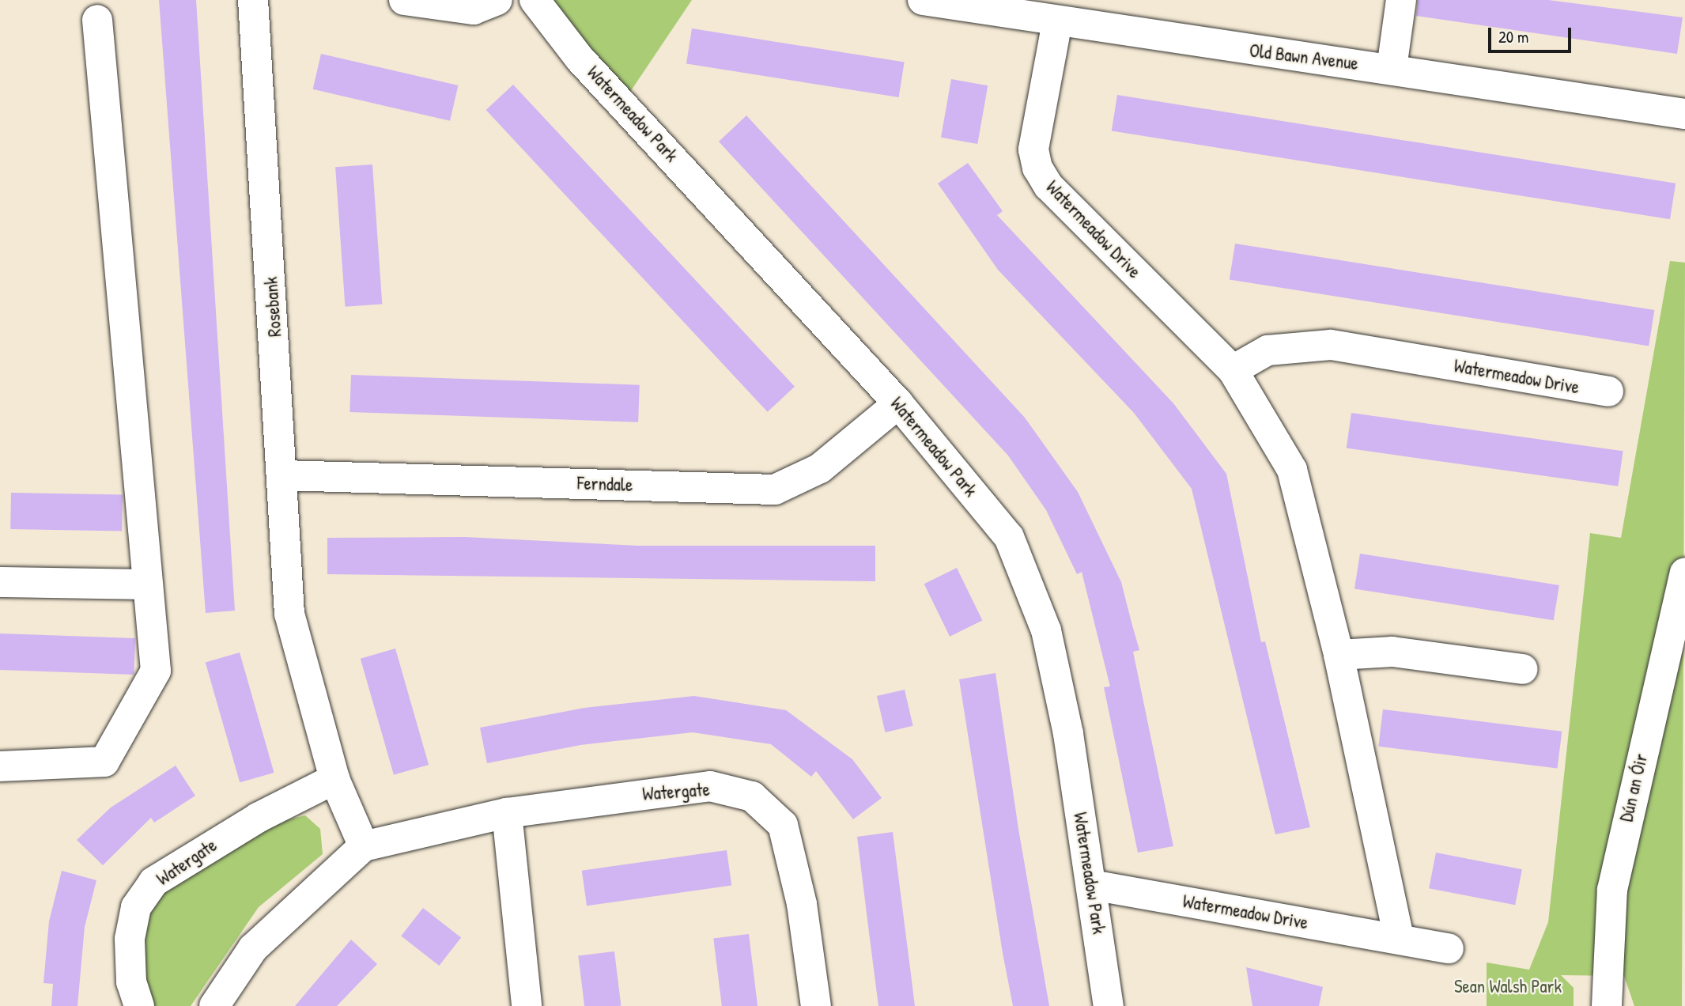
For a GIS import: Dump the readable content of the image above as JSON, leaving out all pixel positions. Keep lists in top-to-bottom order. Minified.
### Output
{"streets":{"street":["Old Bawn Avenue","Watermeadow Park","Watermeadow Drive","Rosebank","Ferndale","Dún an Óir","Watergate"]},"crossings":[["Old Bawn Avenue","Watermeadow Drive"],["Watermeadow Park","Watermeadow Drive"],["Watermeadow Park","Ferndale"],["Rosebank","Ferndale"],["Rosebank","Watergate"]],"parks":["Sean Walsh Park"],"scale_bar":"20 m"}
